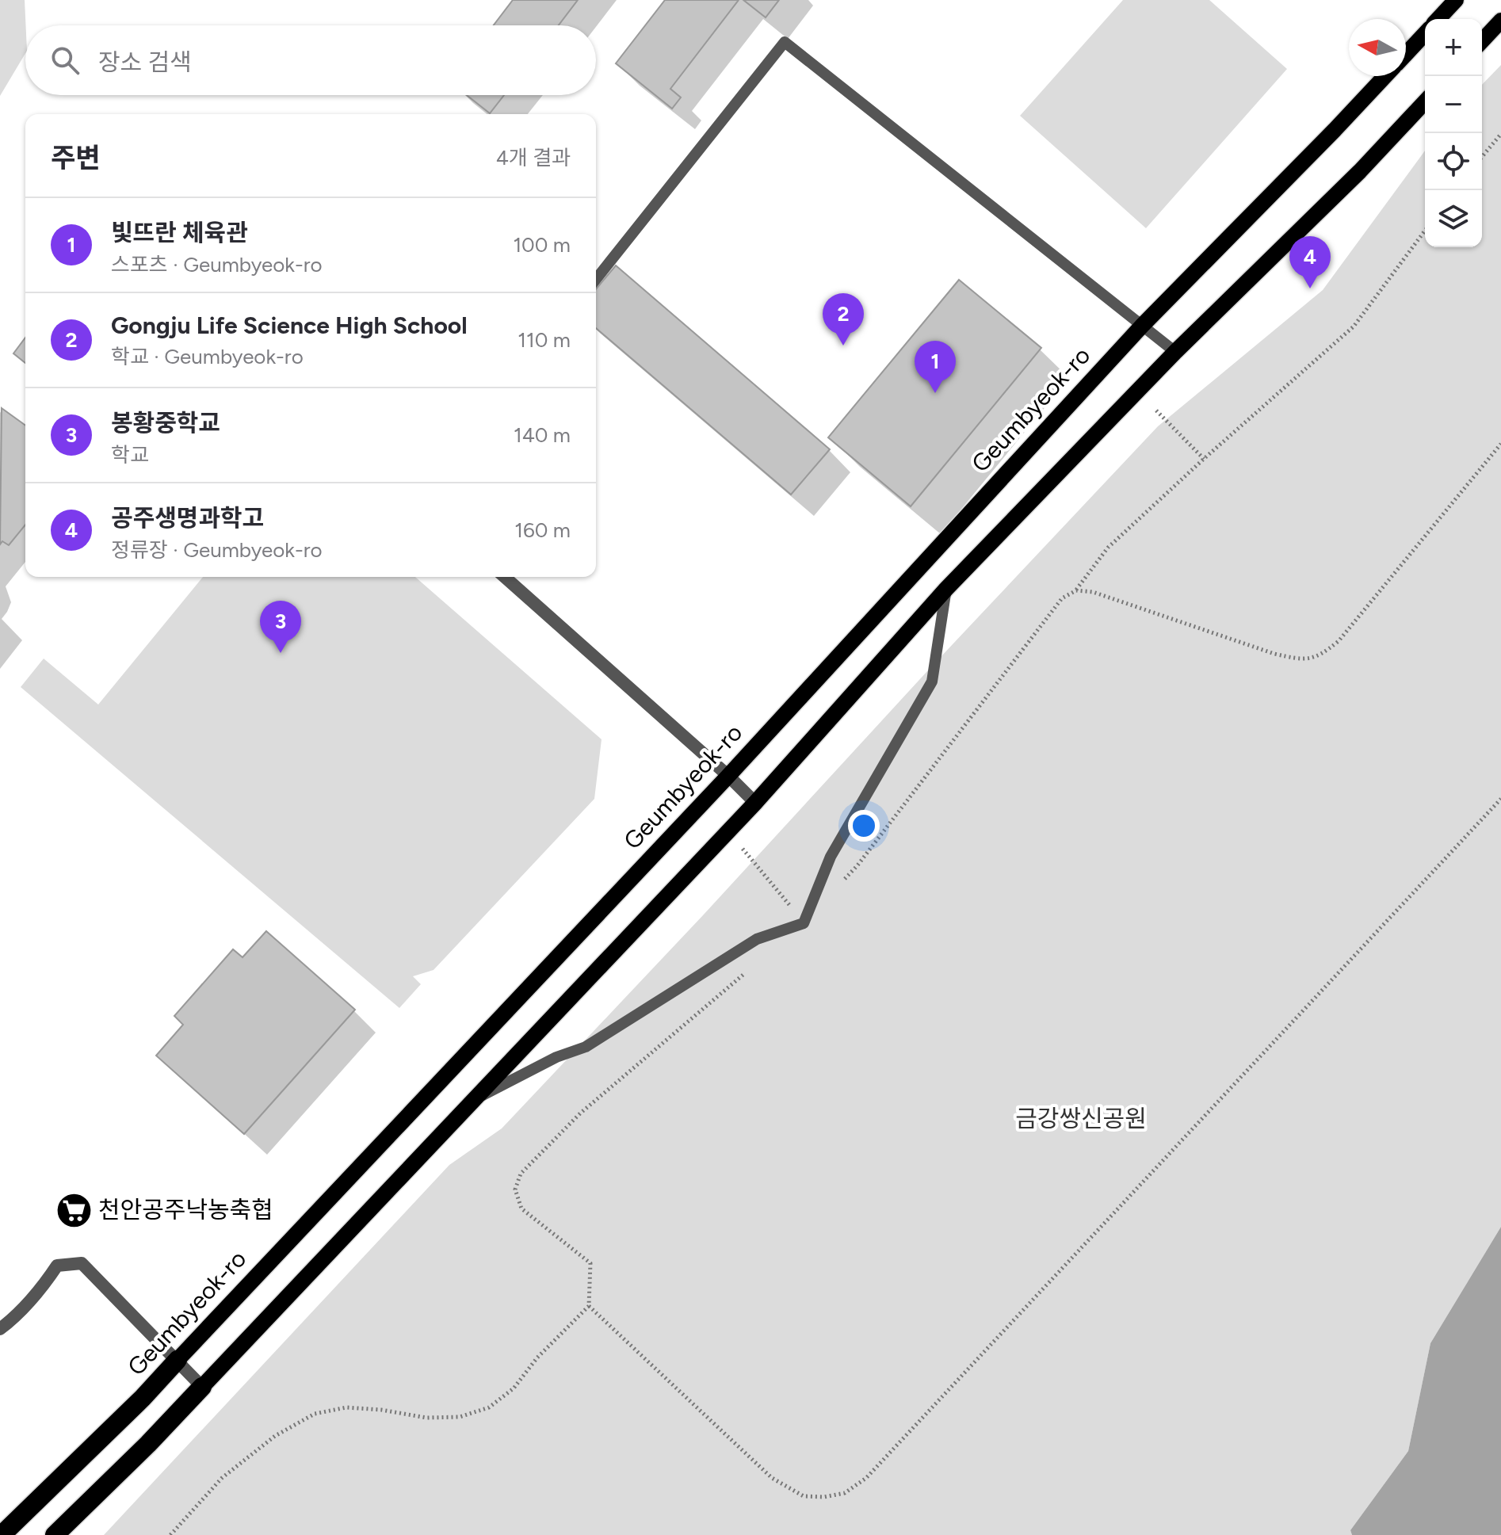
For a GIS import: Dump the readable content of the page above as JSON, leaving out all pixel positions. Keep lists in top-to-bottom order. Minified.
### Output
{"streets":{"highway":["Geumbyeok-ro"]},"parks":["금강쌍신공원"],"places":{"supermarket":["천안공주낙농축협"]},"north":"left","page":{"map_buttons":["+","−"],"search":"장소 검색","heading":["주변","4개 결과"],"list":[{"mark":"1","name":"빛뜨란 체육관","note":"스포츠 · Geumbyeok-ro","value":"100 m"},{"mark":"2","name":"Gongju Life Science High School","note":"학교 · Geumbyeok-ro","value":"110 m"},{"mark":"3","name":"봉황중학교","note":"학교","value":"140 m"},{"mark":"4","name":"공주생명과학고","note":"정류장 · Geumbyeok-ro","value":"160 m"}],"pins":["4","2","1","3"]}}
